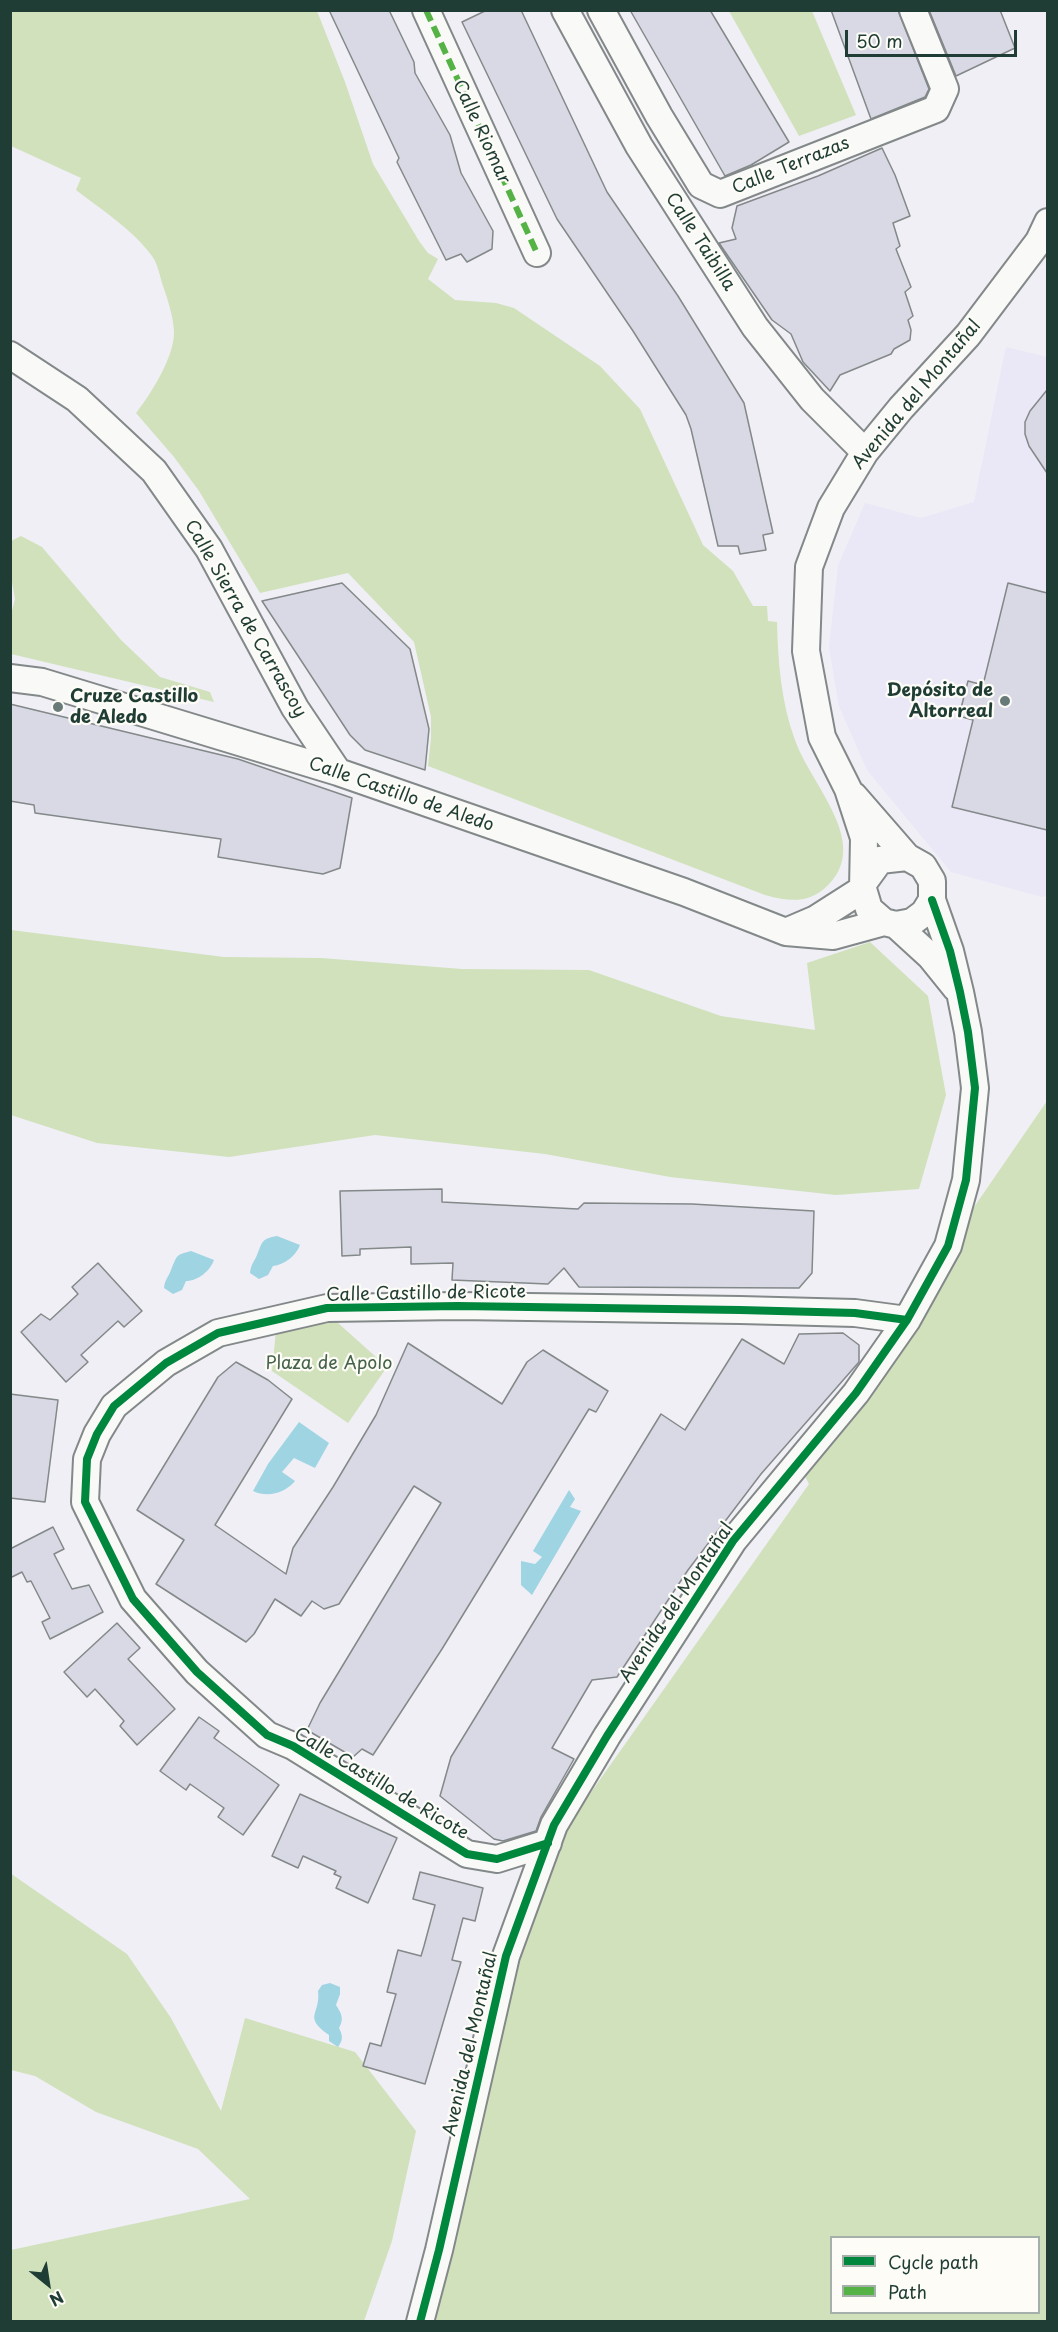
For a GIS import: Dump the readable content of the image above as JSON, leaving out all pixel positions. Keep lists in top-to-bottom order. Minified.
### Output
{"streets":{"street":["Calle Riomar","Calle Terrazas","Calle Taibilla","Avenida del Montañal","Calle Sierra de Carrascoy","Calle Castillo de Aledo","Calle Castillo de Ricote"]},"crossings":[["Calle Taibilla","Avenida del Montañal"],["Avenida del Montañal","Calle Castillo de Aledo"],["Avenida del Montañal","Calle Castillo de Ricote"],["Calle Sierra de Carrascoy","Calle Castillo de Aledo"]],"parks":["Plaza de Apolo"],"places":["Depósito de Altorreal","Cruze Castillo de Aledo"],"legend":["Cycle path","Path"],"scale_bar":"50 m","north":"bottom right"}
